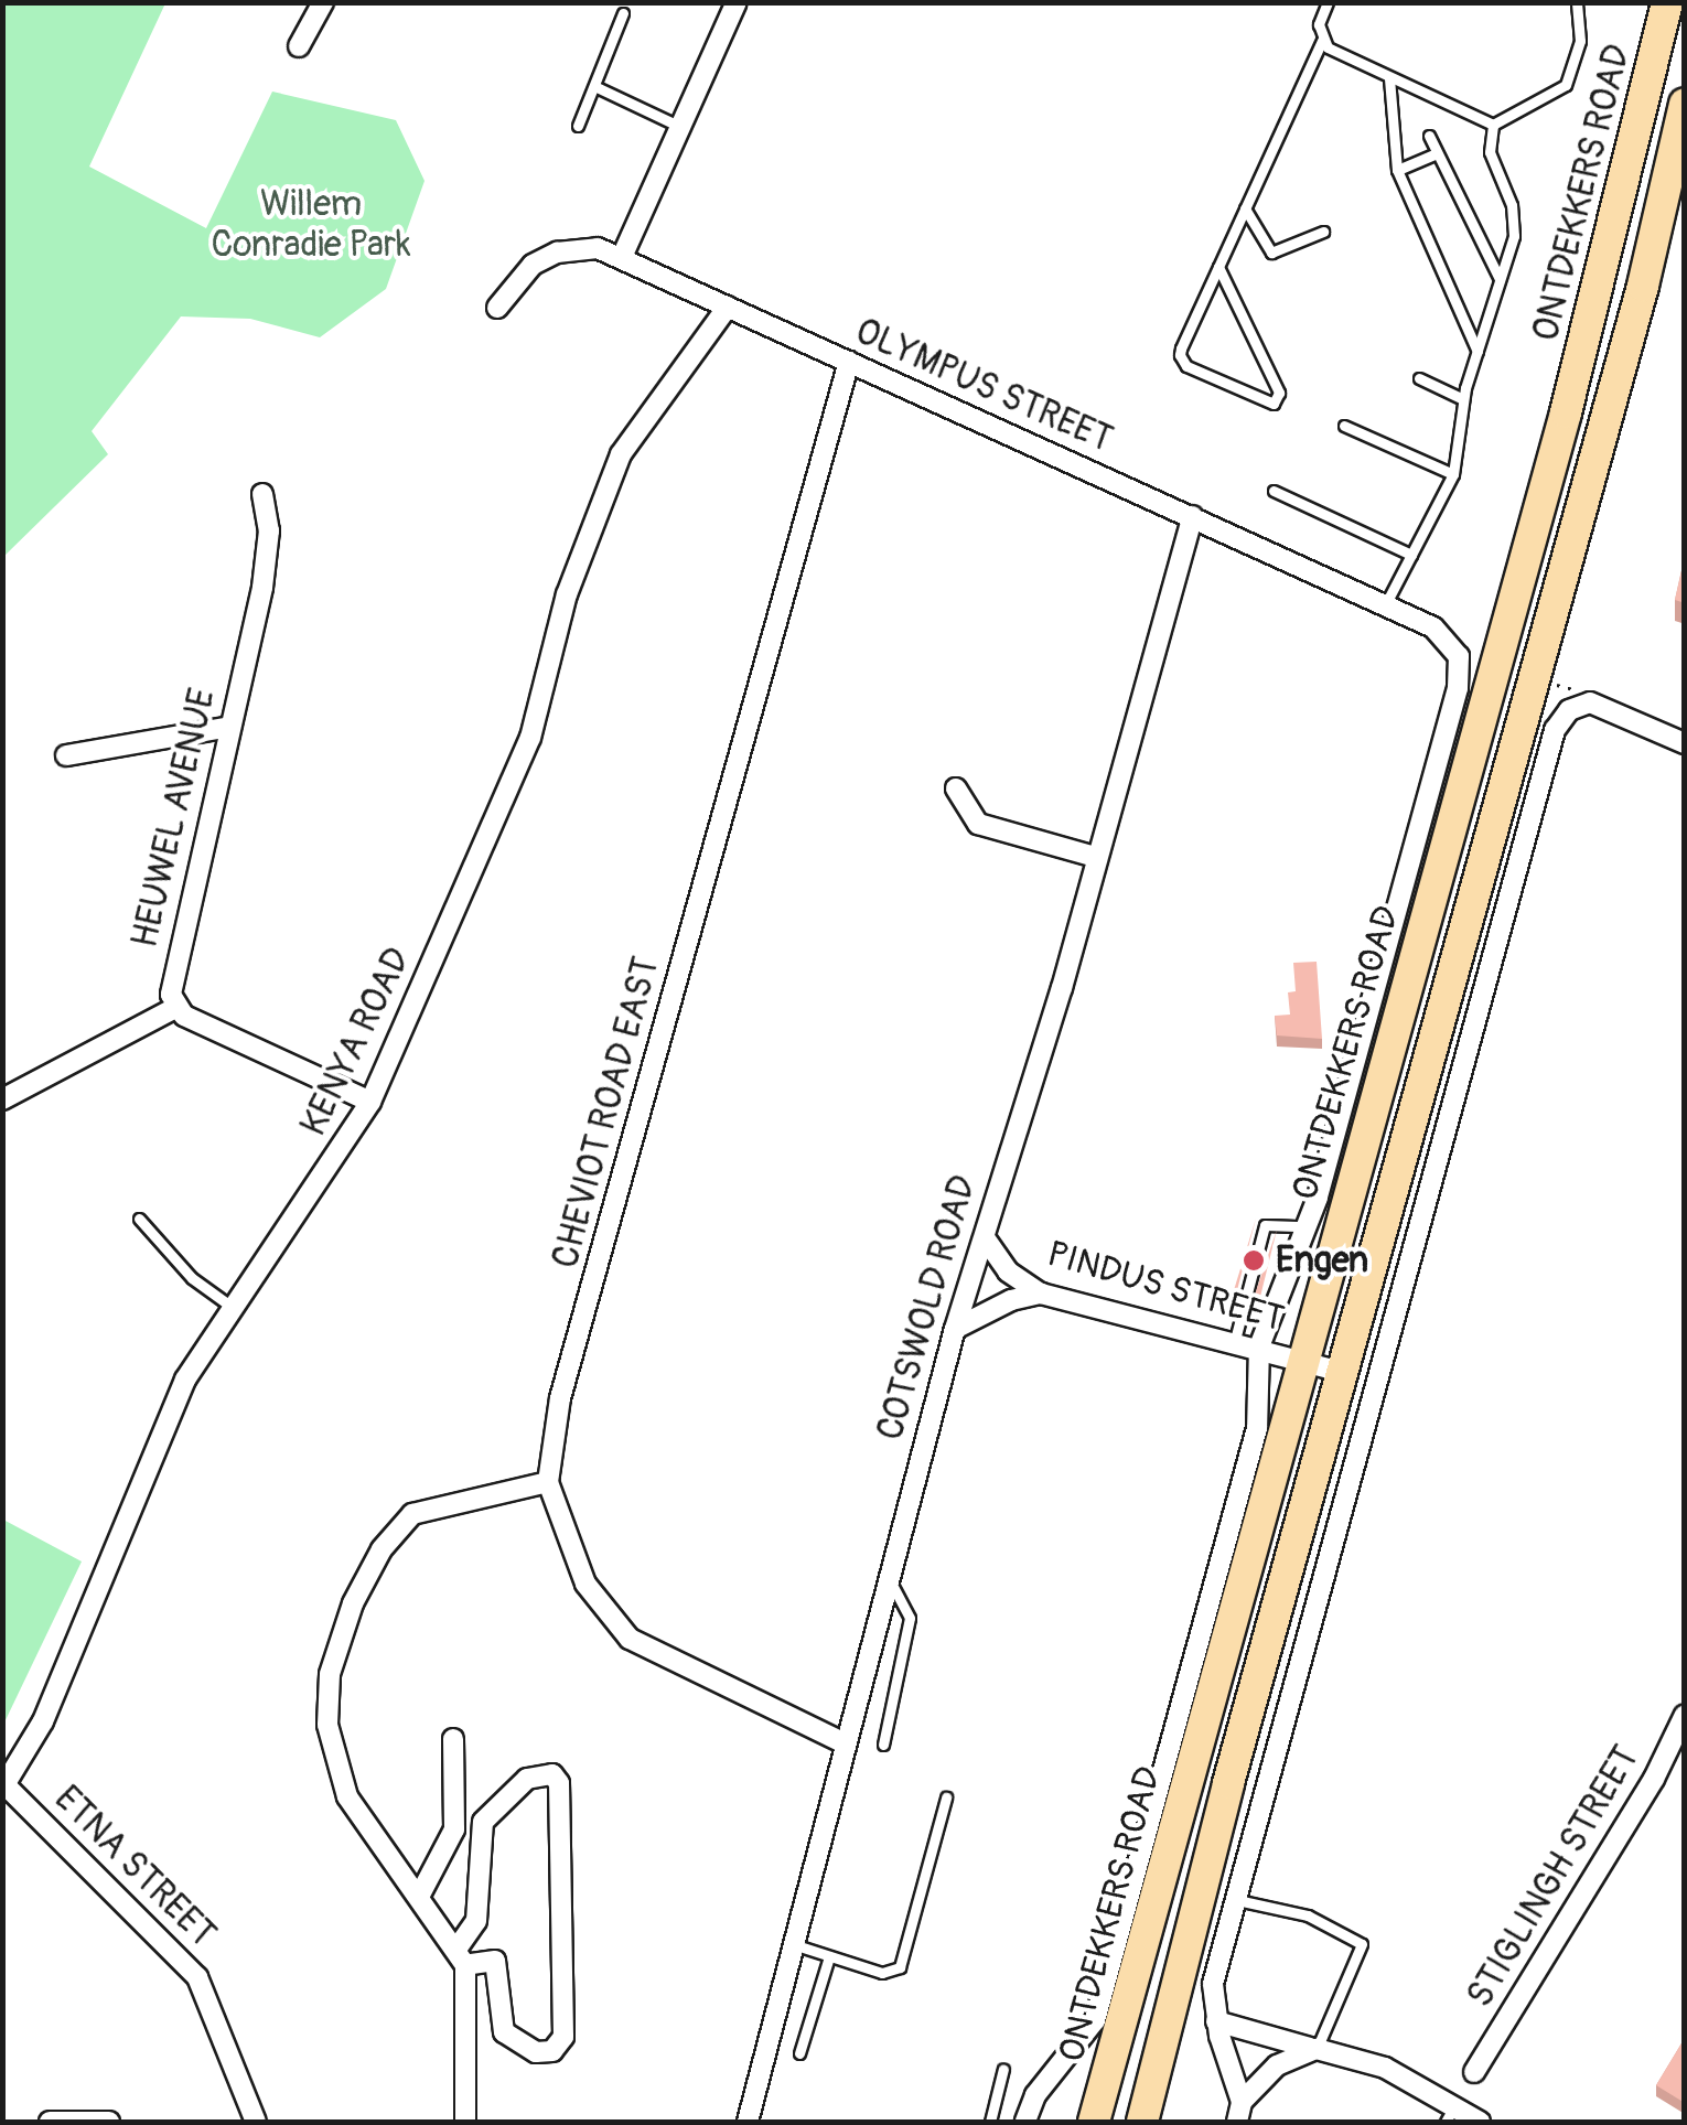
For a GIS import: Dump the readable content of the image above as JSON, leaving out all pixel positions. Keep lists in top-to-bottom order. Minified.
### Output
{"streets":{"main road":["ONTDEKKERS ROAD"],"street":["OLYMPUS STREET","HEUWEL AVENUE","KENYA ROAD","CHEVIOT ROAD EAST","PINDUS STREET","COTSWOLD ROAD","ETNA STREET","STIGLINGH STREET"]},"crossings":[["ONTDEKKERS ROAD","OLYMPUS STREET"],["ONTDEKKERS ROAD","PINDUS STREET"],["OLYMPUS STREET","KENYA ROAD"],["OLYMPUS STREET","CHEVIOT ROAD EAST"],["OLYMPUS STREET","COTSWOLD ROAD"],["KENYA ROAD","ETNA STREET"],["CHEVIOT ROAD EAST","COTSWOLD ROAD"],["PINDUS STREET","COTSWOLD ROAD"]],"parks":["Willem Conradie Park"],"places":["Engen"]}
